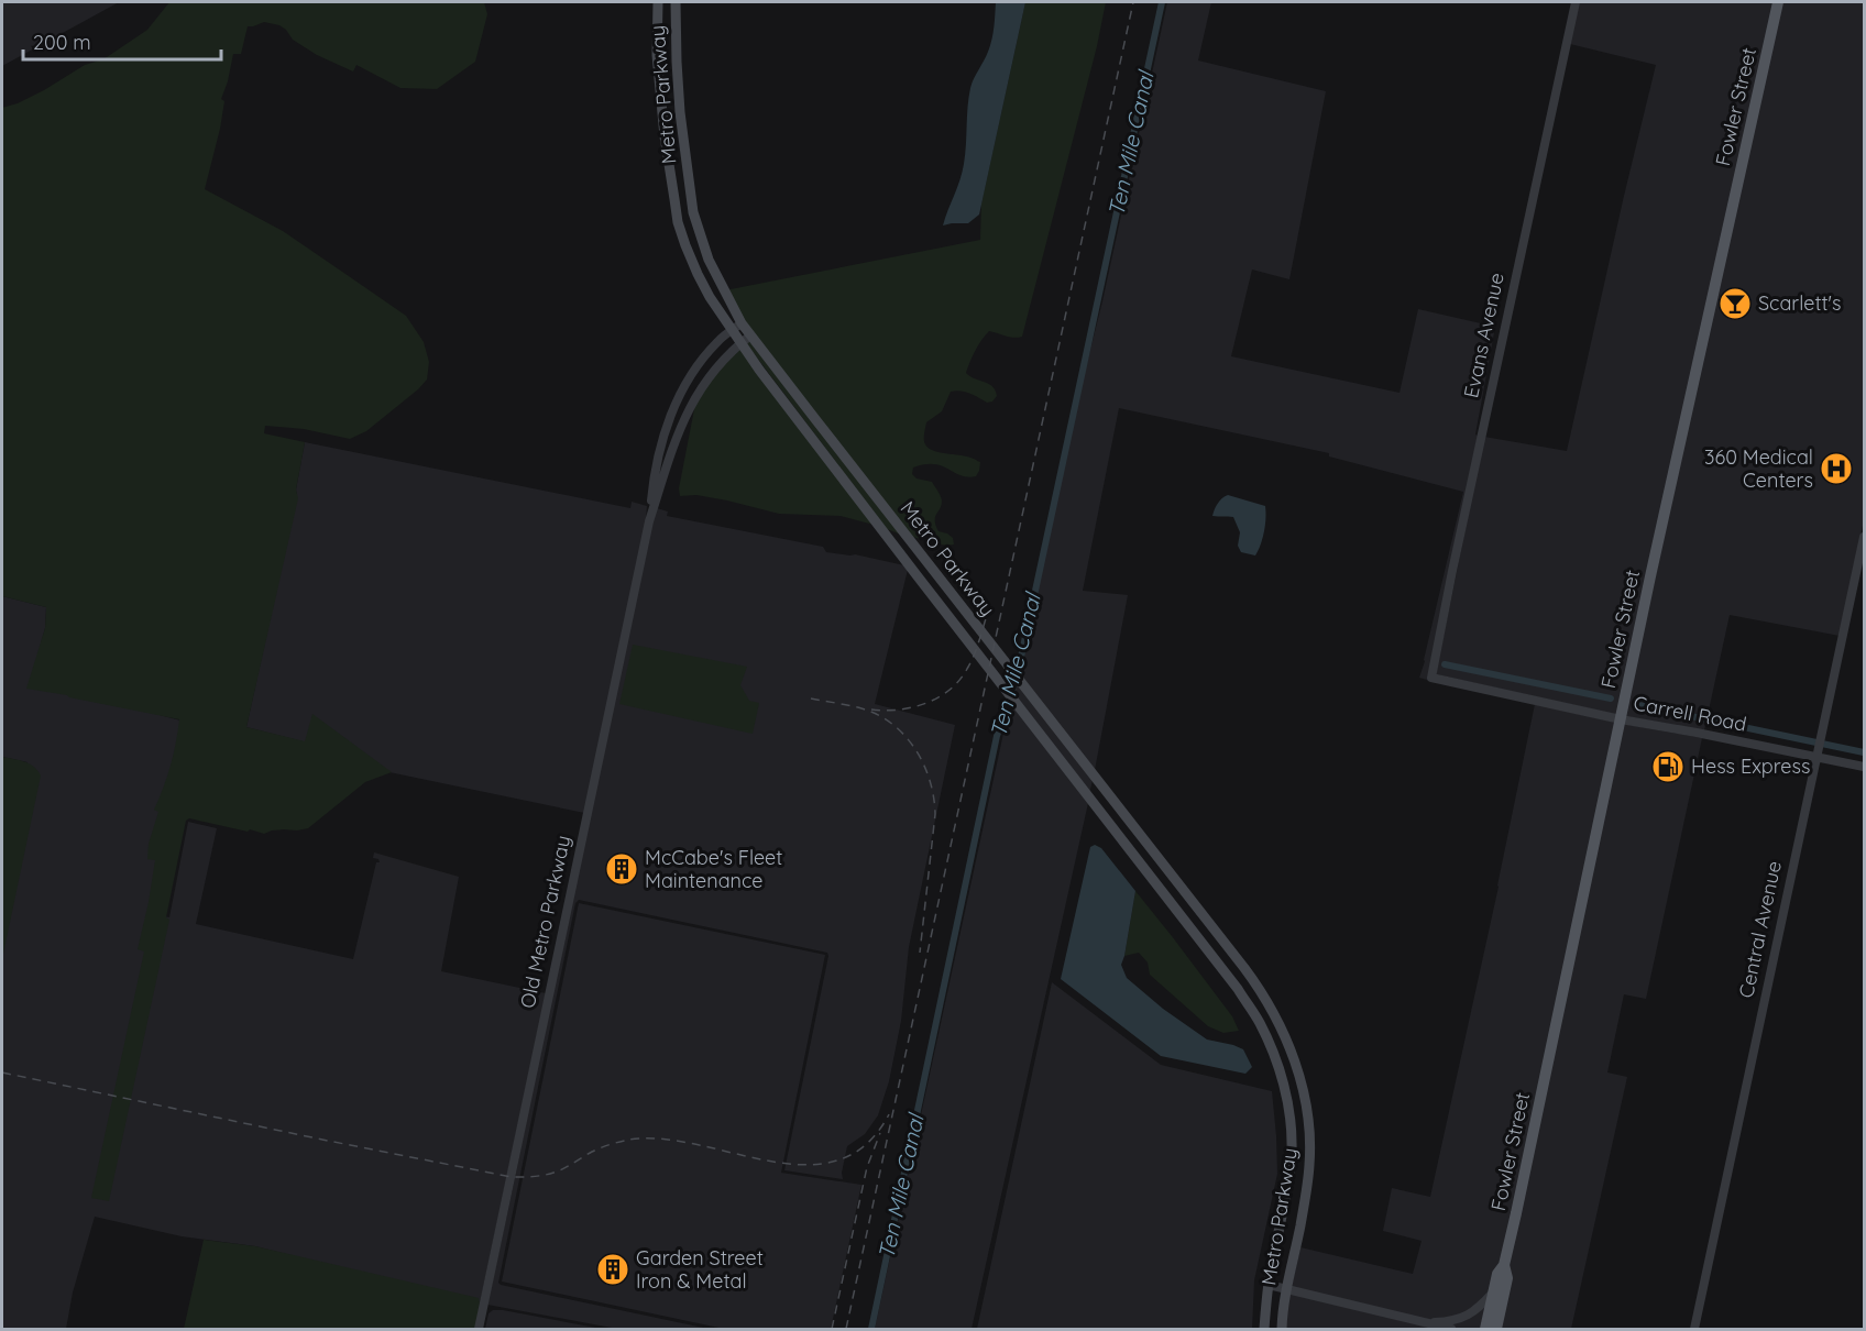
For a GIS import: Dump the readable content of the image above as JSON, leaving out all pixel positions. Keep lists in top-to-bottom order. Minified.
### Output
{"streets":{"main road":["Metro Parkway","Fowler Street"],"street":["Evans Avenue","Carrell Road","Old Metro Parkway","Central Avenue"]},"crossings":[["Metro Parkway","Old Metro Parkway"],["Fowler Street","Carrell Road"],["Evans Avenue","Carrell Road"],["Carrell Road","Central Avenue"]],"water":["Ten Mile Canal"],"places":{"bar":["Scarlett's"],"hospital":["360 Medical Centers"],"fuel station":["Hess Express"],"building":["McCabe's Fleet Maintenance","Garden Street Iron & Metal"]},"scale_bar":"200 m"}
